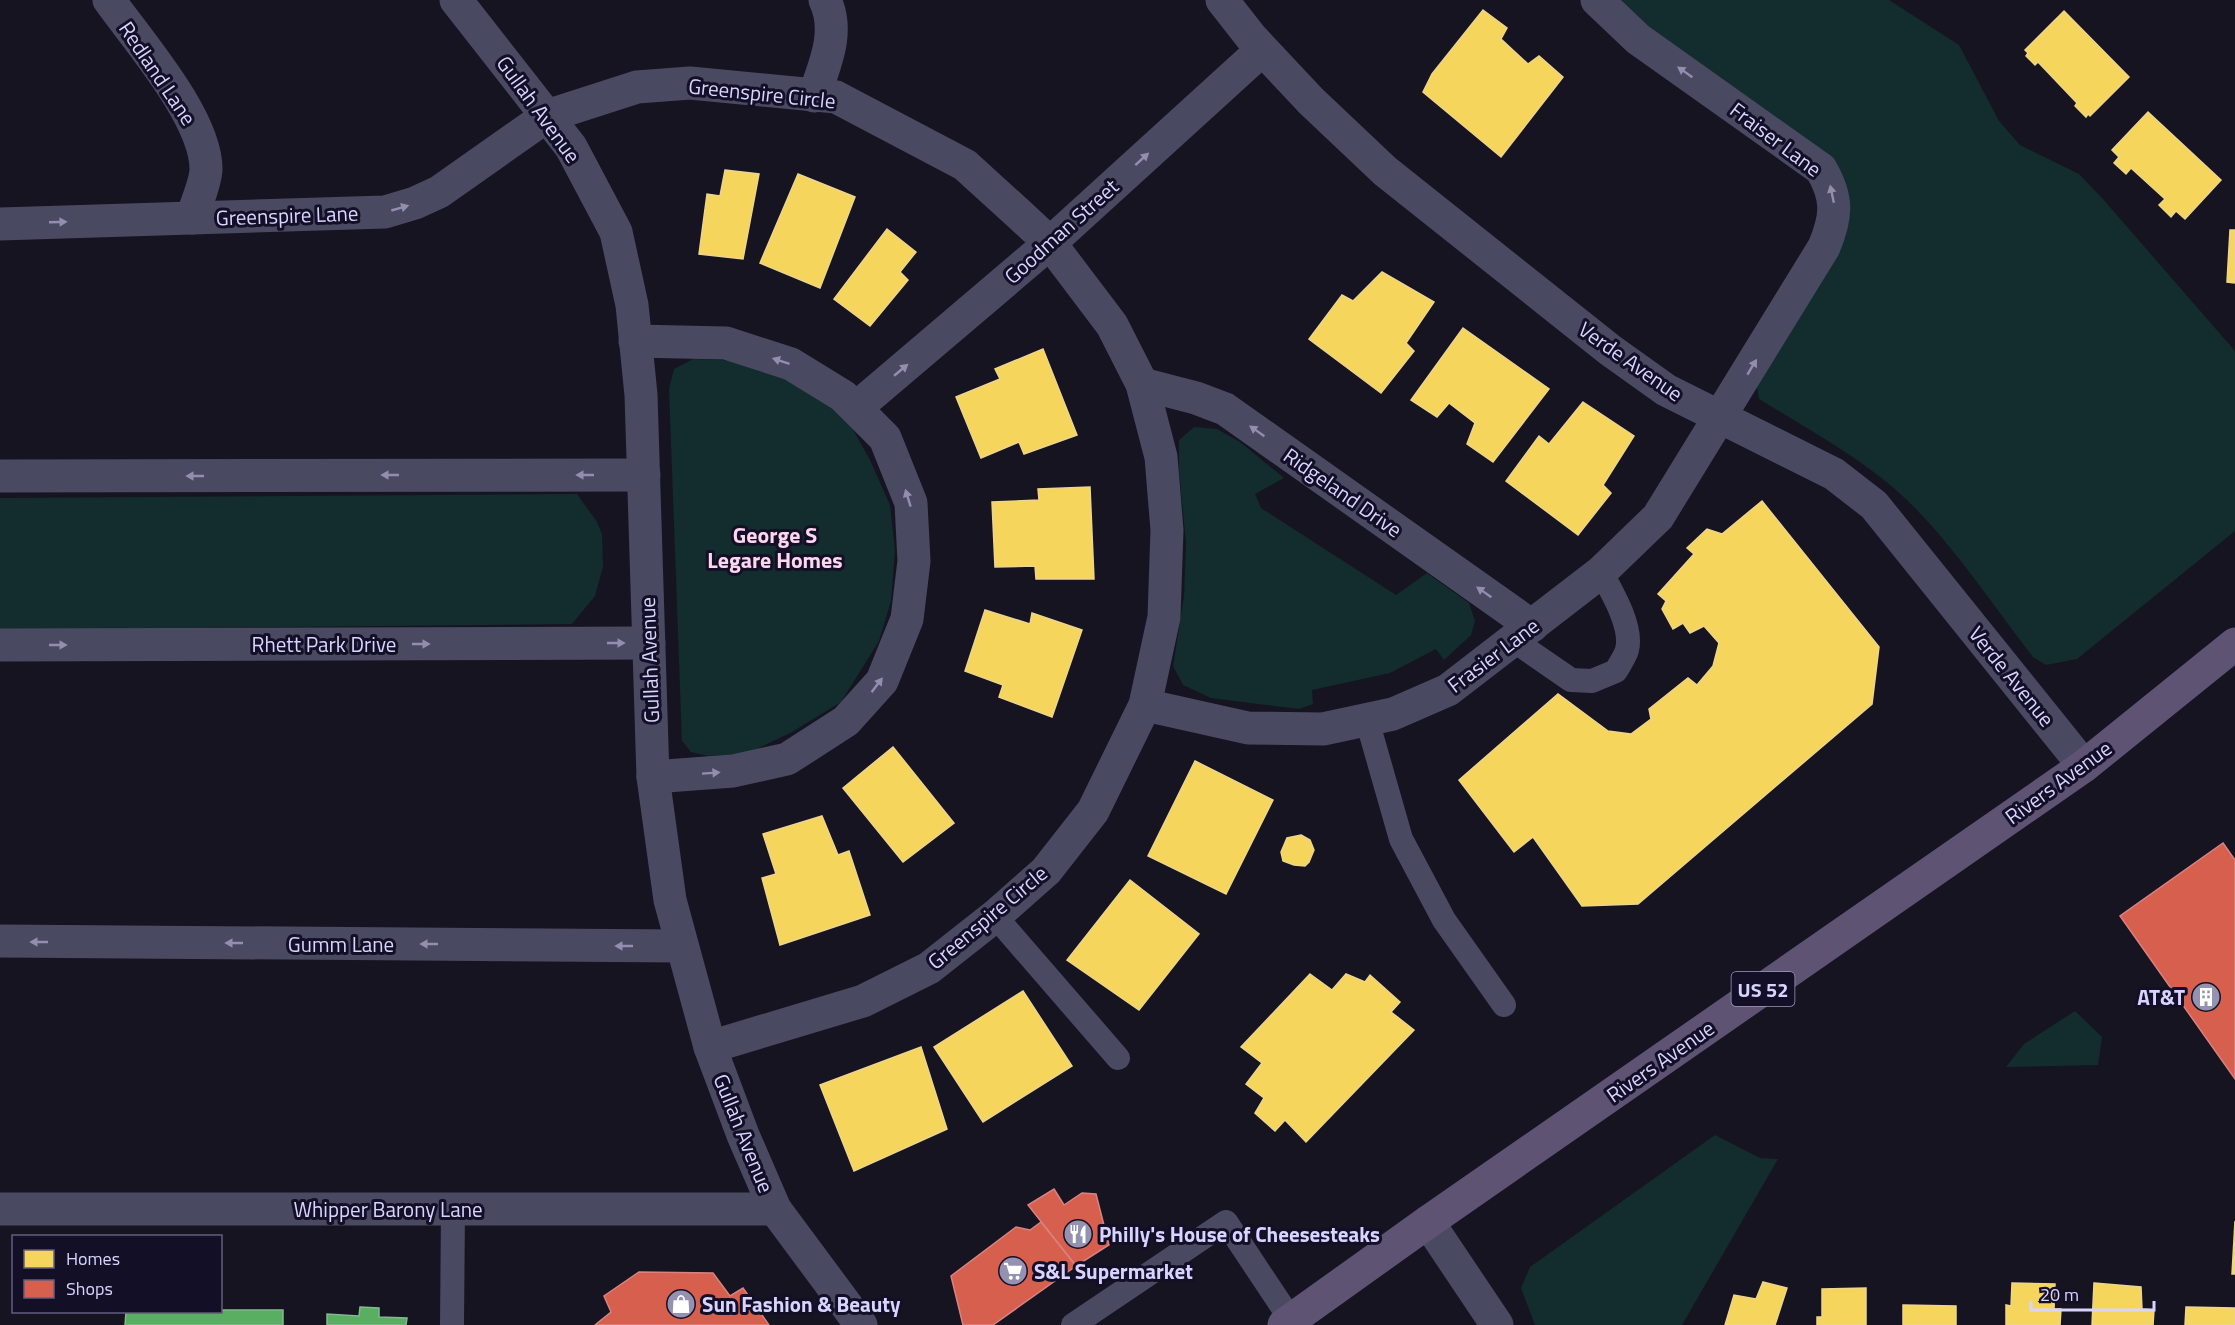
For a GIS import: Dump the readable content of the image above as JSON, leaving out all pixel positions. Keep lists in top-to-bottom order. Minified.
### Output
{"streets":{"main road":["Rivers Avenue","US 52"],"street":["Redland Lane","Greenspire Circle","Gullah Avenue","Fraiser Lane","Greenspire Lane","Goodman Street","Verde Avenue","Ridgeland Drive","Rhett Park Drive","Frasier Lane","Gumm Lane","Whipper Barony Lane"]},"crossings":[["Redland Lane","Greenspire Lane"],["Greenspire Circle","Gullah Avenue"],["Greenspire Circle","Greenspire Lane"],["Greenspire Circle","Goodman Street"],["Greenspire Circle","Ridgeland Drive"],["Greenspire Circle","Frasier Lane"],["Gullah Avenue","Greenspire Lane"],["Gullah Avenue","Rhett Park Drive"],["Gullah Avenue","Gumm Lane"],["Gullah Avenue","Whipper Barony Lane"],["Fraiser Lane","Verde Avenue"],["Fraiser Lane","Frasier Lane"],["Goodman Street","Verde Avenue"],["Verde Avenue","Frasier Lane"],["Verde Avenue","Rivers Avenue"],["Ridgeland Drive","Frasier Lane"]],"one_way":["Goodman Street","Ridgeland Drive","Gumm Lane"],"districts":["George S Legare Homes"],"places":{"building":["AT&T"],"restaurant":["Philly's House of Cheesesteaks"],"supermarket":["S&L Supermarket"],"shop":["Sun Fashion & Beauty"]},"legend":["Homes","Shops"],"scale_bar":"20 m"}
